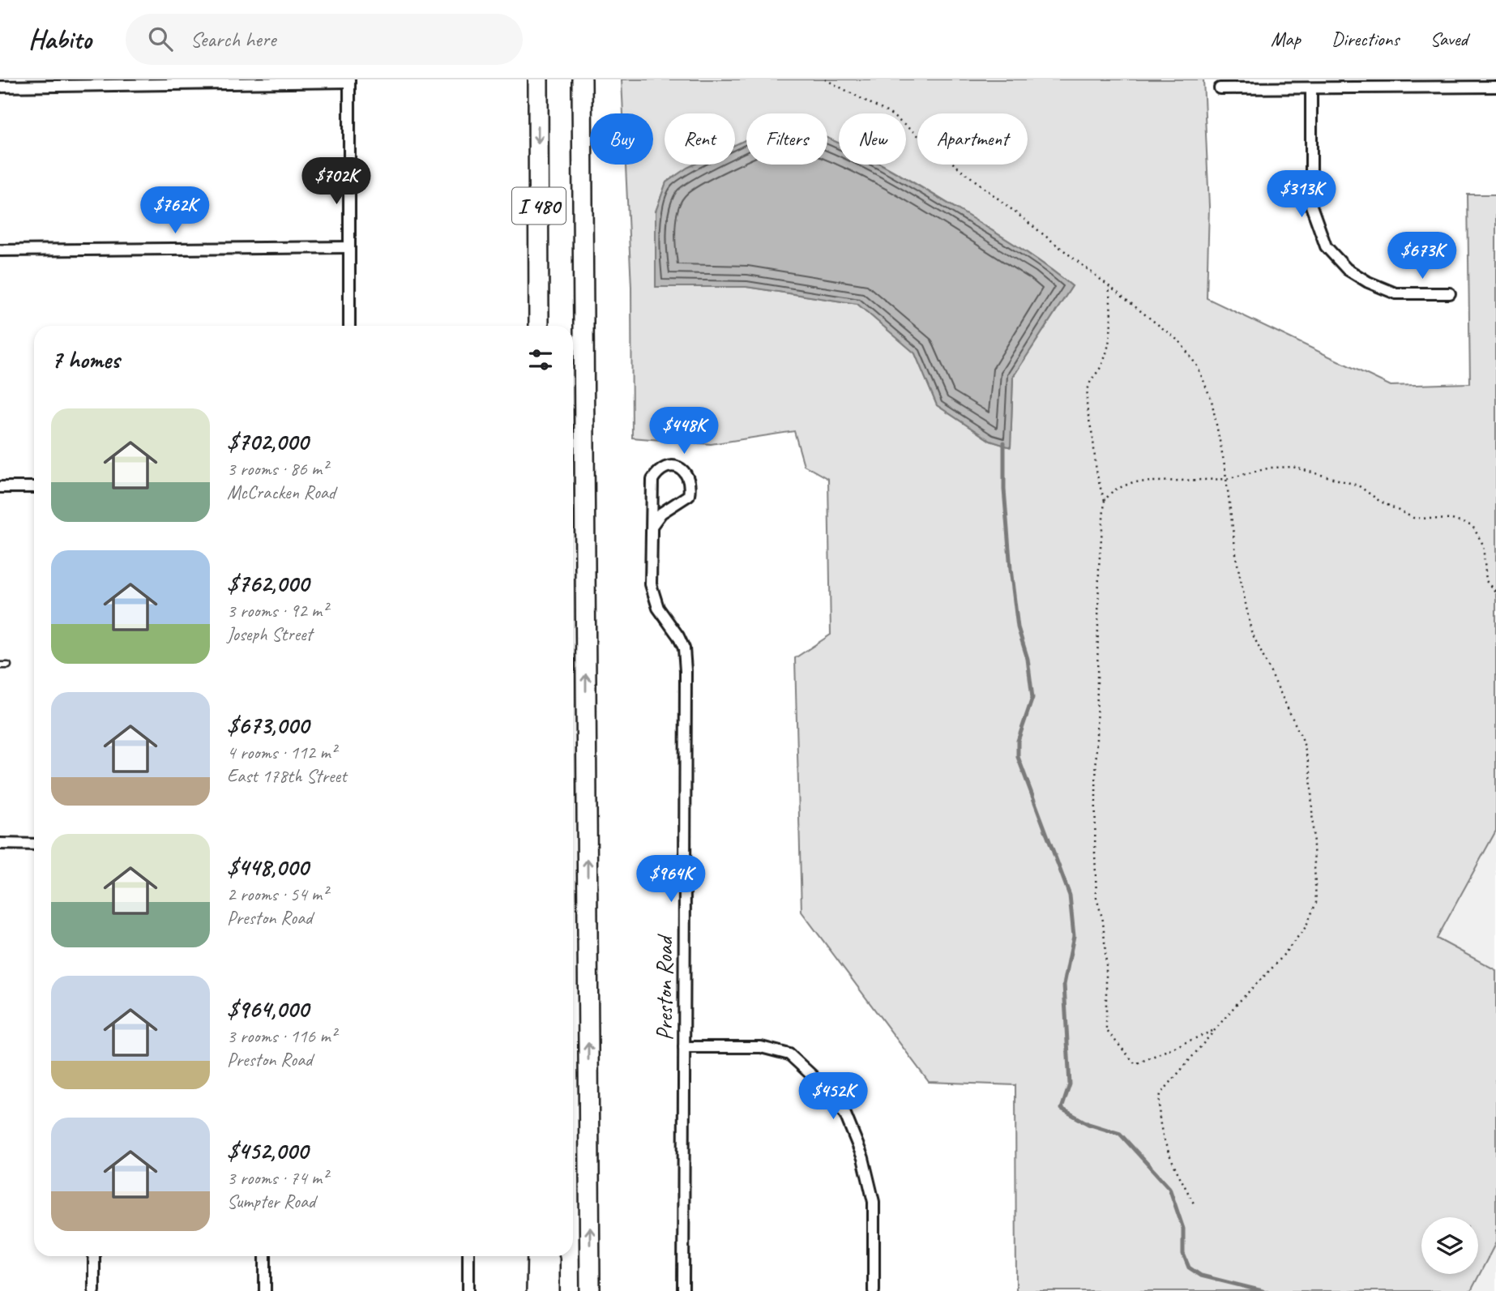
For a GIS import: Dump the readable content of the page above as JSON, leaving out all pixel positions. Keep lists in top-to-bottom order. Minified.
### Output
{"streets":{"highway":["I 480"],"street":["Preston Road"]},"page":{"header":"Habito","search":"Search here","nav":["Map","Directions","Saved"],"chip":["Buy","Rent","Filters","New","Apartment"],"price":["$702K","$313K","$762K","$673K","$448K","$964K","$452K"],"heading":"7 homes","list":[{"name":"$702,000","note":"3 rooms · 86 m² · McCracken Road"},{"name":"$762,000","note":"3 rooms · 92 m² · Joseph Street"},{"name":"$673,000","note":"4 rooms · 112 m² · East 178th Street"},{"name":"$448,000","note":"2 rooms · 54 m² · Preston Road"},{"name":"$964,000","note":"3 rooms · 116 m² · Preston Road"},{"name":"$452,000","note":"3 rooms · 74 m² · Sumpter Road"}]}}
